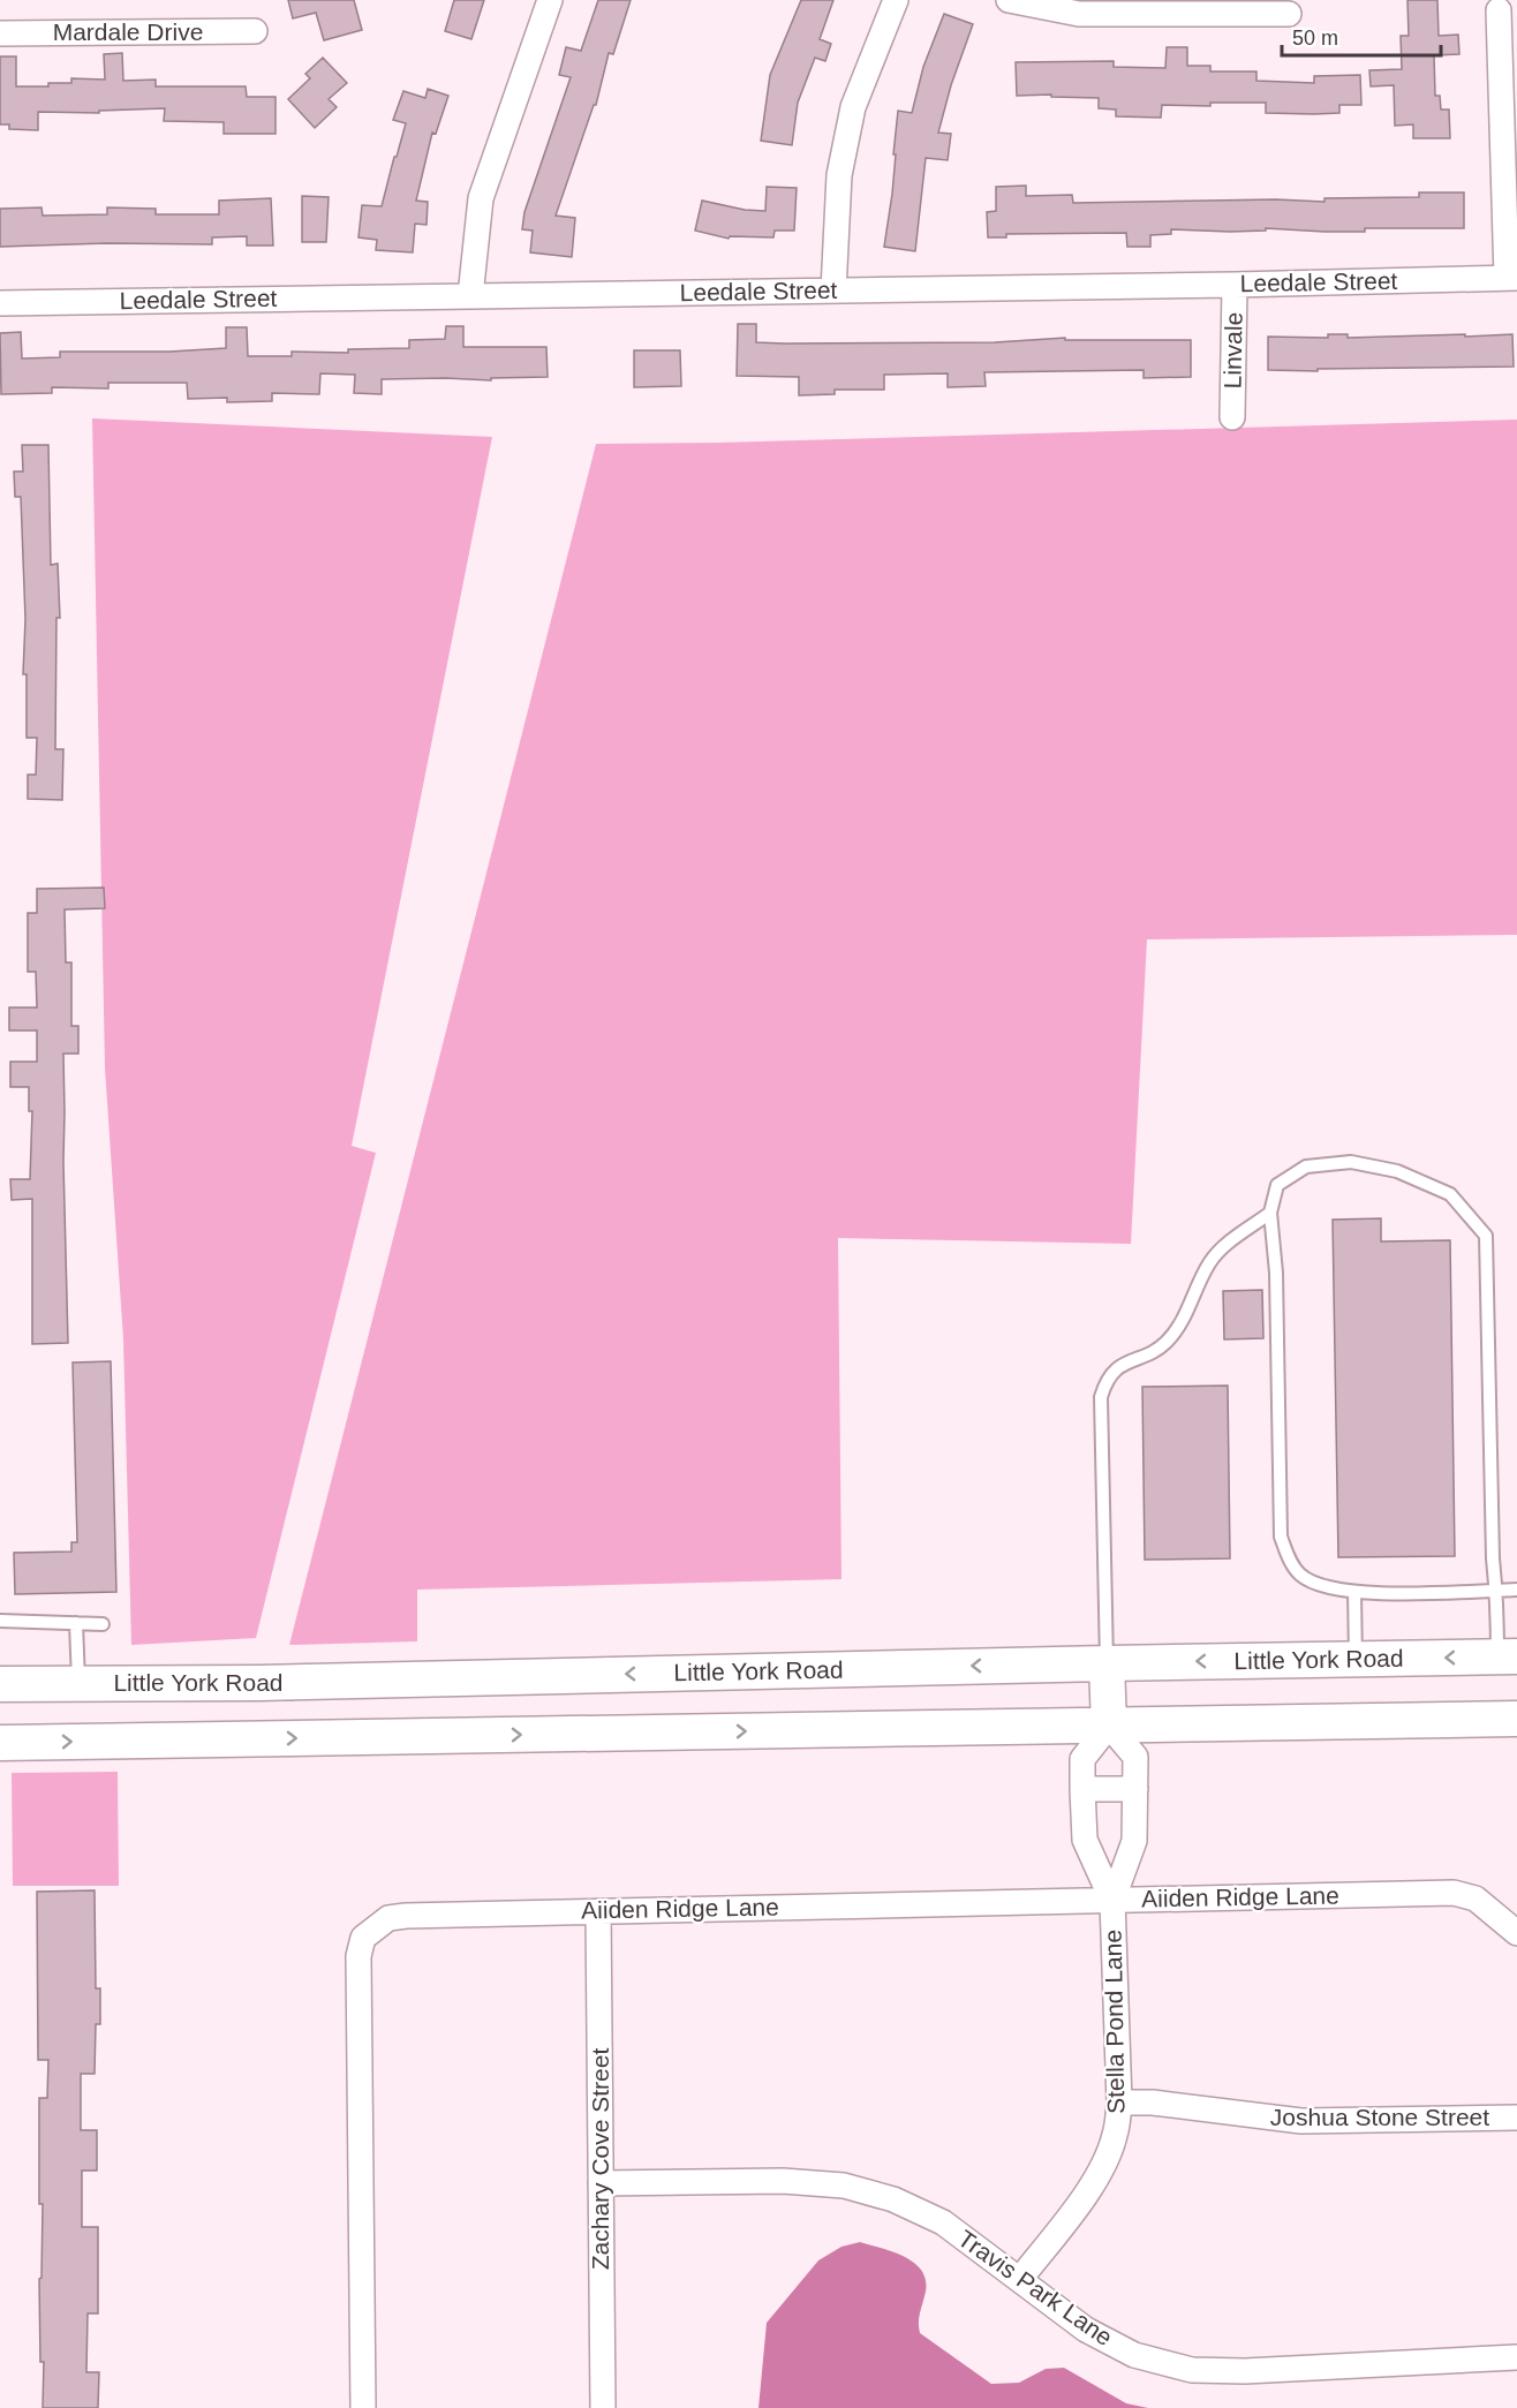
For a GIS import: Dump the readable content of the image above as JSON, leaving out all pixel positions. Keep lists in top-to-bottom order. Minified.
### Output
{"streets":{"main road":["Little York Road"],"street":["Mardale Drive","Leedale Street","Linvale","Aiiden Ridge Lane","Stella Pond Lane","Joshua Stone Street","Zachary Cove Street","Travis Park Lane"]},"crossings":[["Leedale Street","Linvale"],["Aiiden Ridge Lane","Stella Pond Lane"],["Aiiden Ridge Lane","Zachary Cove Street"],["Stella Pond Lane","Joshua Stone Street"],["Stella Pond Lane","Travis Park Lane"],["Zachary Cove Street","Travis Park Lane"]],"scale_bar":"50 m"}
